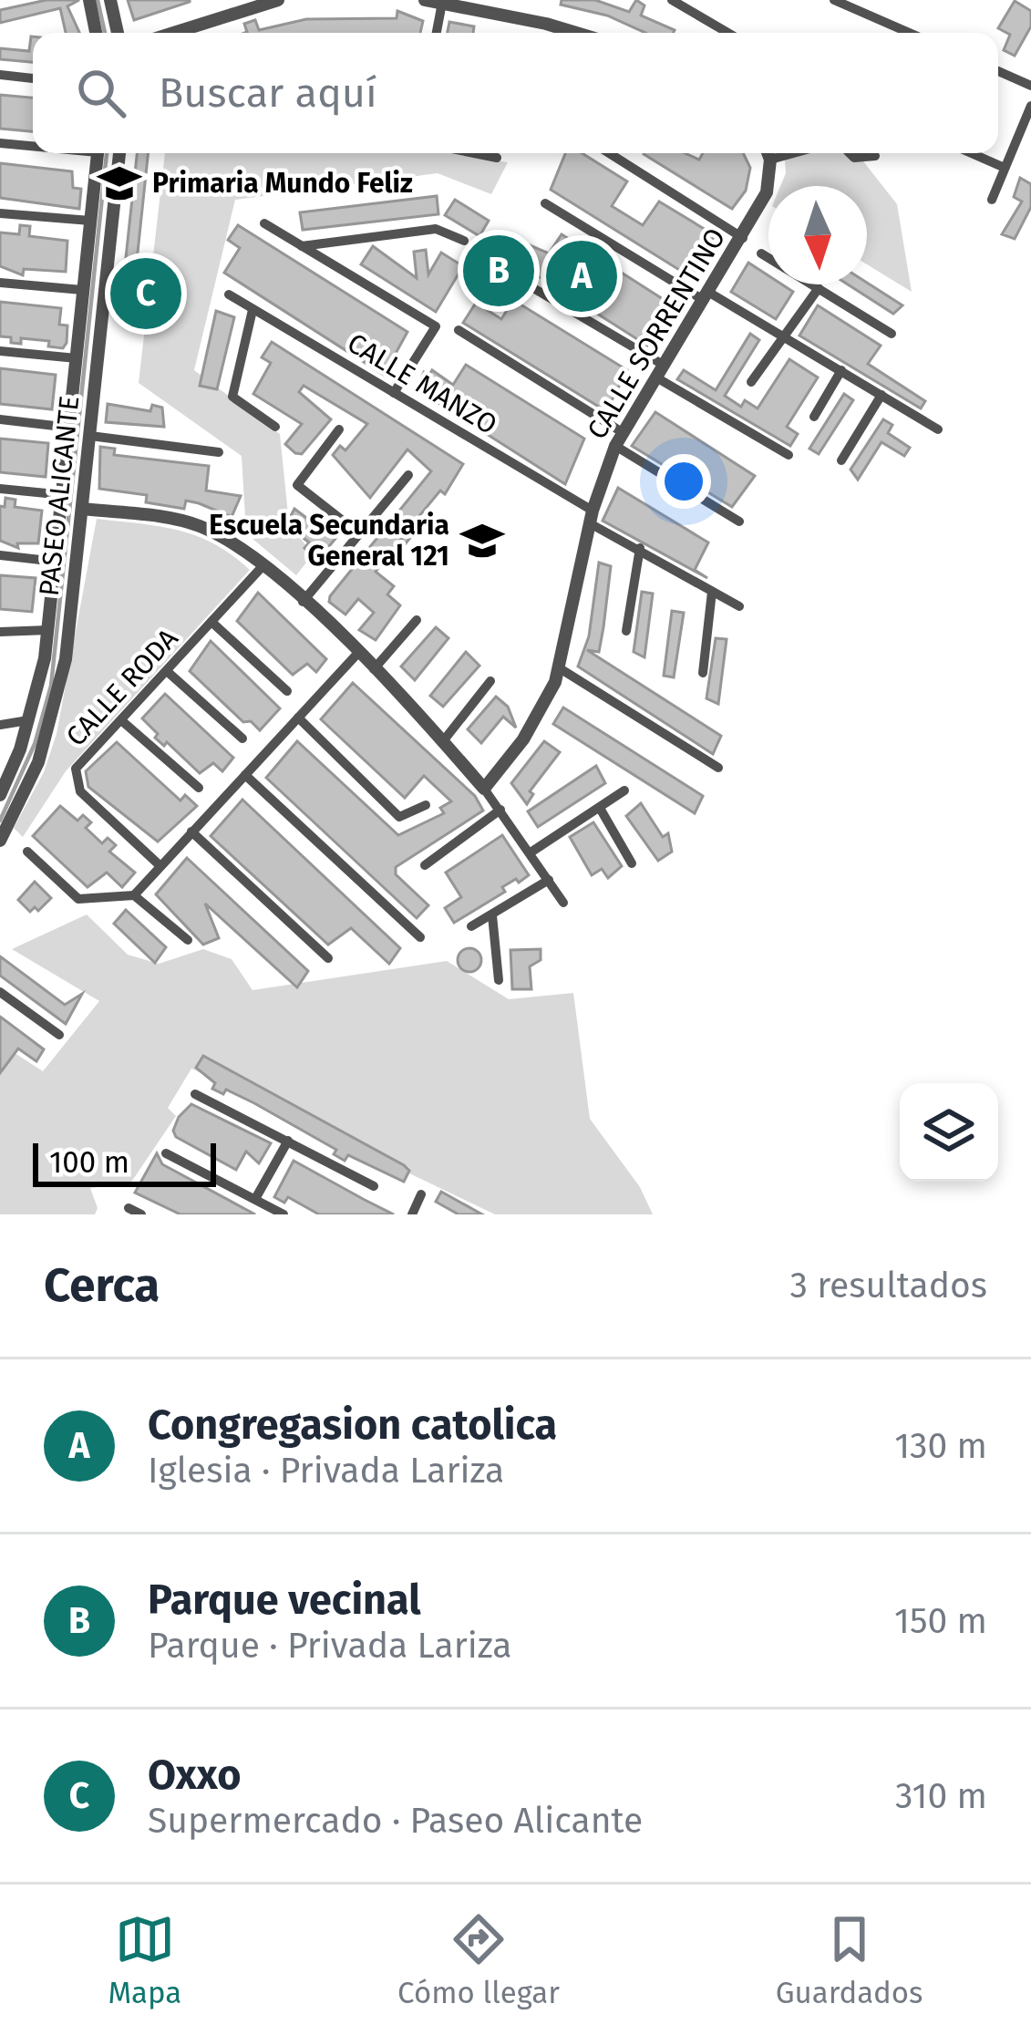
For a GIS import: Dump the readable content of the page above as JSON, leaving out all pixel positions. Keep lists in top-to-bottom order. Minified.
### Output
{"streets":{"street":["CALLE SORRENTINO","CALLE MANZO","PASEO ALICANTE","CALLE RODA"]},"crossings":[["CALLE SORRENTINO","CALLE MANZO"]],"places":{"school or university":["Primaria Mundo Feliz","Escuela Secundaria General 121"]},"scale_bar":"100 m","north":"bottom","page":{"search":"Buscar aquí","pins":["B","A","C"],"scale":"100 m","heading":["Cerca","3 resultados"],"list":[{"mark":"A","name":"Congregasion catolica","note":"Iglesia · Privada Lariza","value":"130 m"},{"mark":"B","name":"Parque vecinal","note":"Parque · Privada Lariza","value":"150 m"},{"mark":"C","name":"Oxxo","note":"Supermercado · Paseo Alicante","value":"310 m"}],"nav":["Mapa","Cómo llegar","Guardados"]}}
